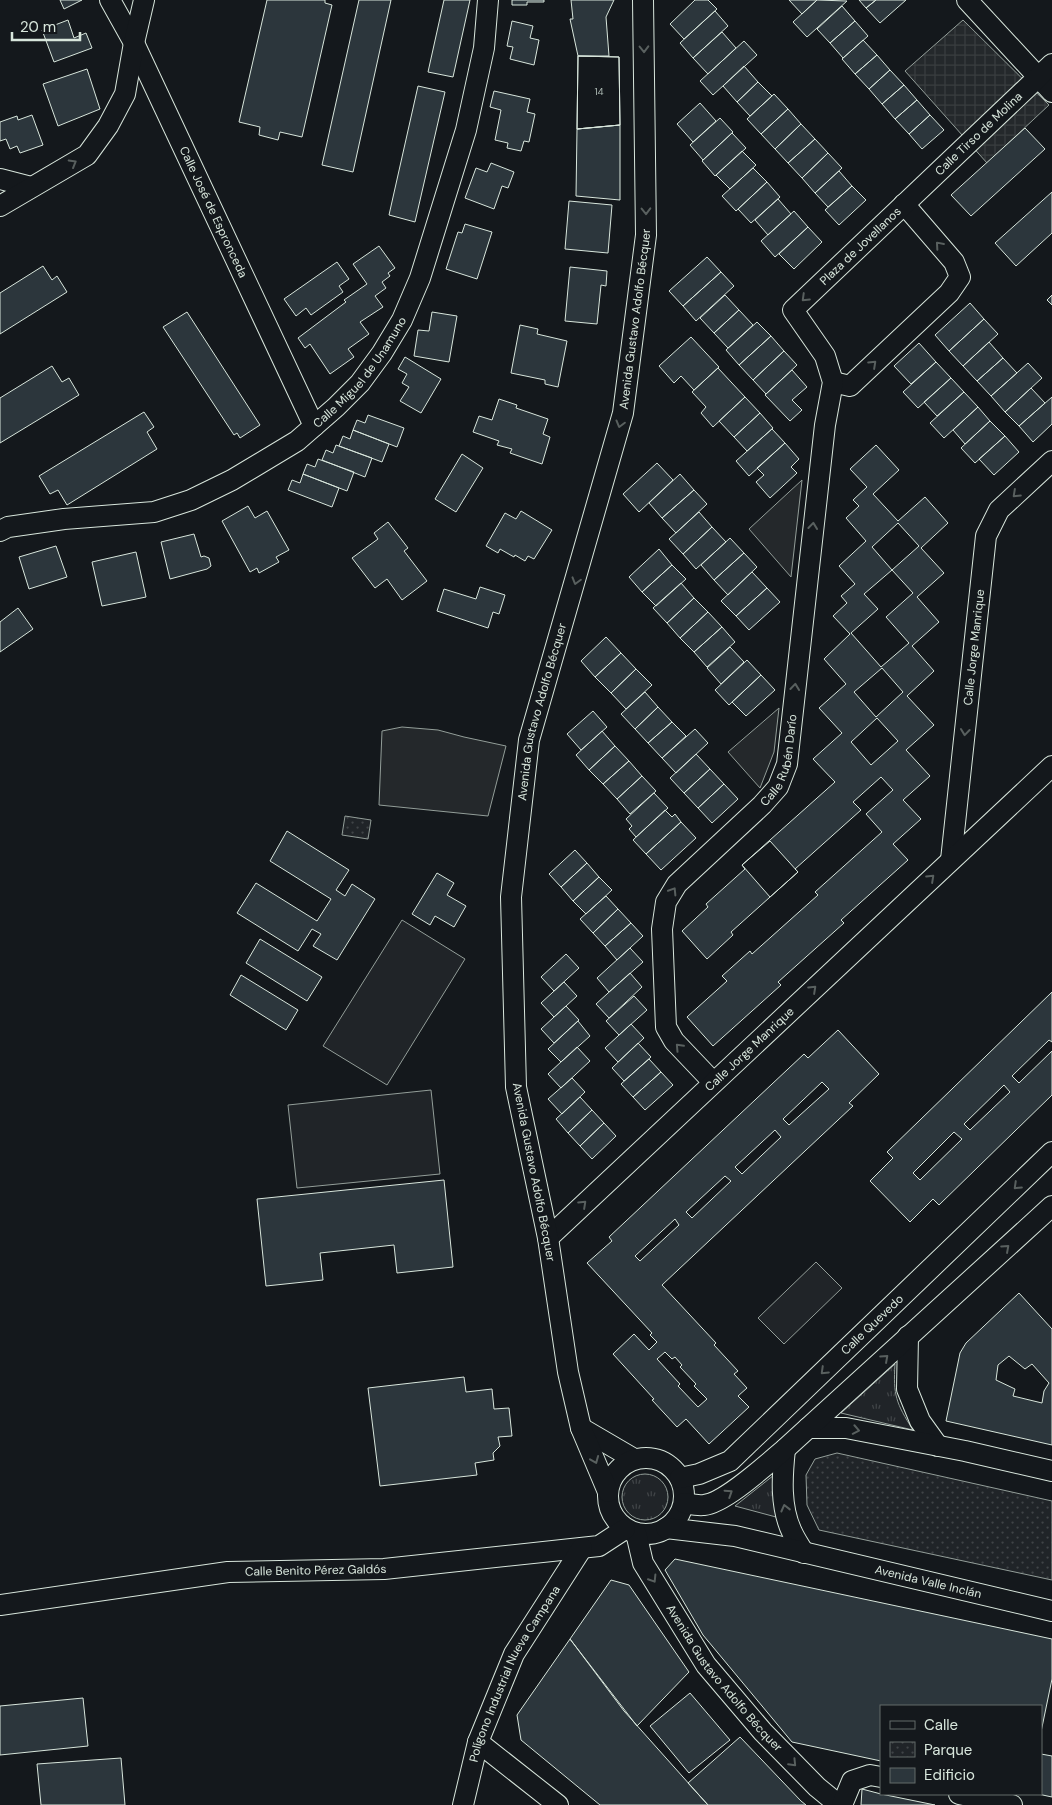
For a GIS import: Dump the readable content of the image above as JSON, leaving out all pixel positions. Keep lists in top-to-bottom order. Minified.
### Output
{"streets":{"street":["Calle Tirso de Molina","Calle José de Espronceda","Plaza de Jovellanos","Avenida Gustavo Adolfo Bécquer","Calle Miguel de Unamuno","Calle Jorge Manrique","Calle Rubén Darío","Calle Quevedo","Calle Benito Pérez Galdós","Avenida Valle Inclán","Polígono Industrial Nueva Campana"]},"crossings":[["Calle Tirso de Molina","Plaza de Jovellanos"],["Calle José de Espronceda","Calle Miguel de Unamuno"],["Plaza de Jovellanos","Calle Rubén Darío"],["Avenida Gustavo Adolfo Bécquer","Calle Jorge Manrique"],["Avenida Gustavo Adolfo Bécquer","Calle Quevedo"],["Avenida Gustavo Adolfo Bécquer","Calle Benito Pérez Galdós"],["Avenida Gustavo Adolfo Bécquer","Avenida Valle Inclán"],["Calle Jorge Manrique","Calle Rubén Darío"],["Calle Quevedo","Calle Benito Pérez Galdós"],["Calle Quevedo","Avenida Valle Inclán"],["Calle Benito Pérez Galdós","Avenida Valle Inclán"],["Calle Benito Pérez Galdós","Polígono Industrial Nueva Campana"]],"one_way":["Avenida Gustavo Adolfo Bécquer","Calle Rubén Darío"],"house_numbers":["14"],"legend":["Calle","Parque","Edificio"],"scale_bar":"20 m"}
